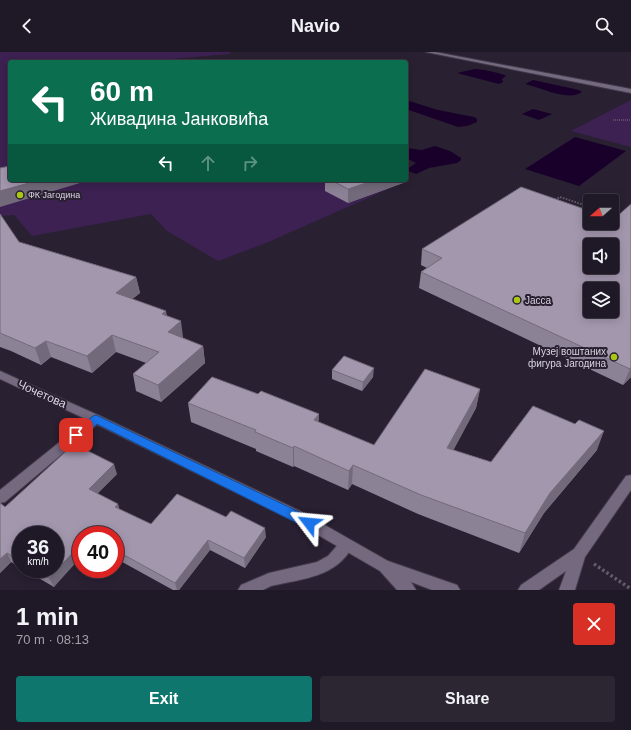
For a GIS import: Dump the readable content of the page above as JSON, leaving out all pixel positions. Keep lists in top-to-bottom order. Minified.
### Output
{"streets":{"street":["Чочетова"]},"places":["ФК Јагодина","Јасса","Музеј воштаних фигура Јагодина"],"north":"left","page":{"header":"Navio","turn":["60 m","Живадина Јанковића"],"speed":"36 km/h","limit":"40","heading":["1 min","70 m · 08:13"],"buttons":["Exit","Share"]}}
